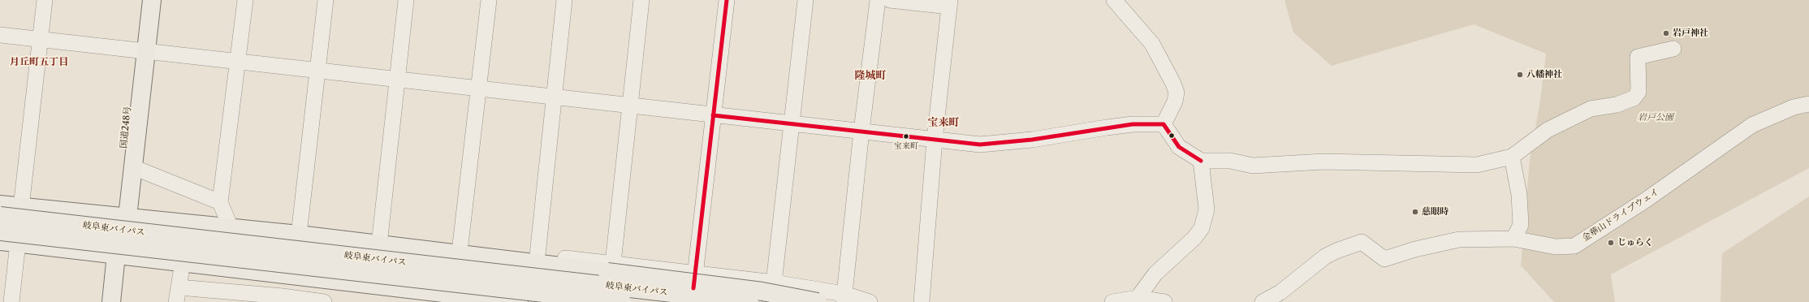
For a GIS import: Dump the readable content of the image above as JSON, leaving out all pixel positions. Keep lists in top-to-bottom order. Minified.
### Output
{"streets":{"main road":["国道248号","岐阜東バイパス"],"street":["金華山ドライブウェイ"]},"districts":["月丘町五丁目","隆城町","宝来町"],"parks":["岩戸公園"],"places":["岩戸神社","八幡神社","宝来町","慈眼時","じゅらく"]}
